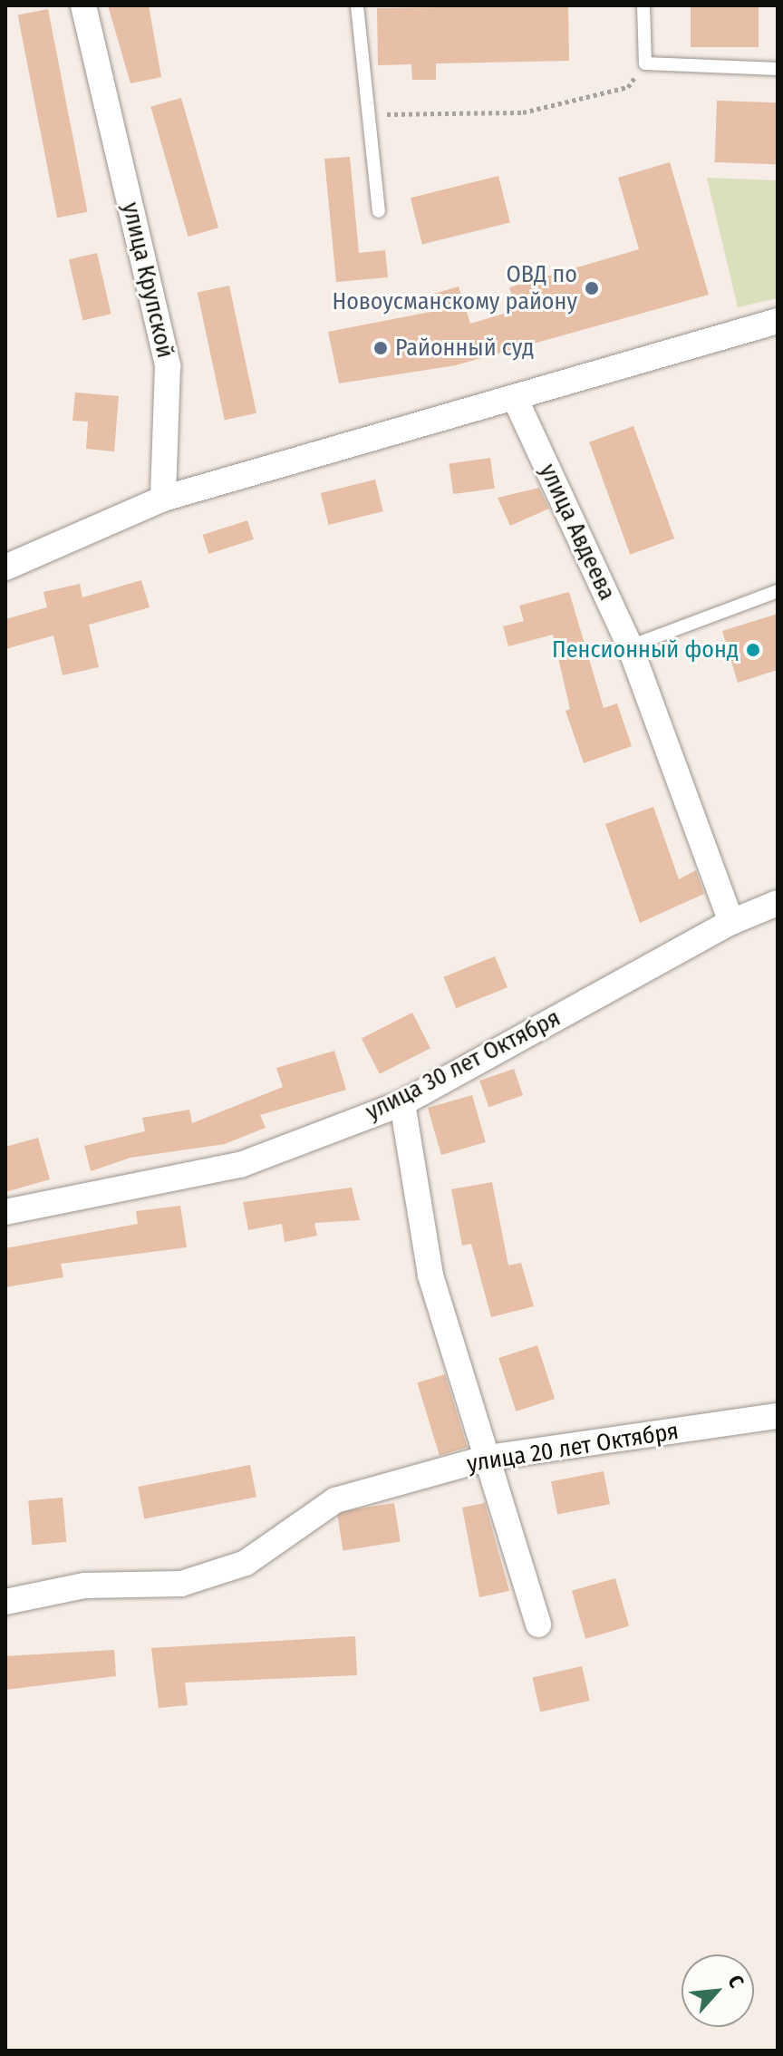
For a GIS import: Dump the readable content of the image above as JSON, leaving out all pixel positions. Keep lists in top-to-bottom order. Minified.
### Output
{"streets":{"street":["улица Крупской","улица Авдеева","улица 30 лет Октября","улица 20 лет Октября"]},"crossings":[["улица Авдеева","улица 30 лет Октября"]],"places":["ОВД по Новоусманскому району","Районный суд","Пенсионный фонд"],"north":"top right"}
